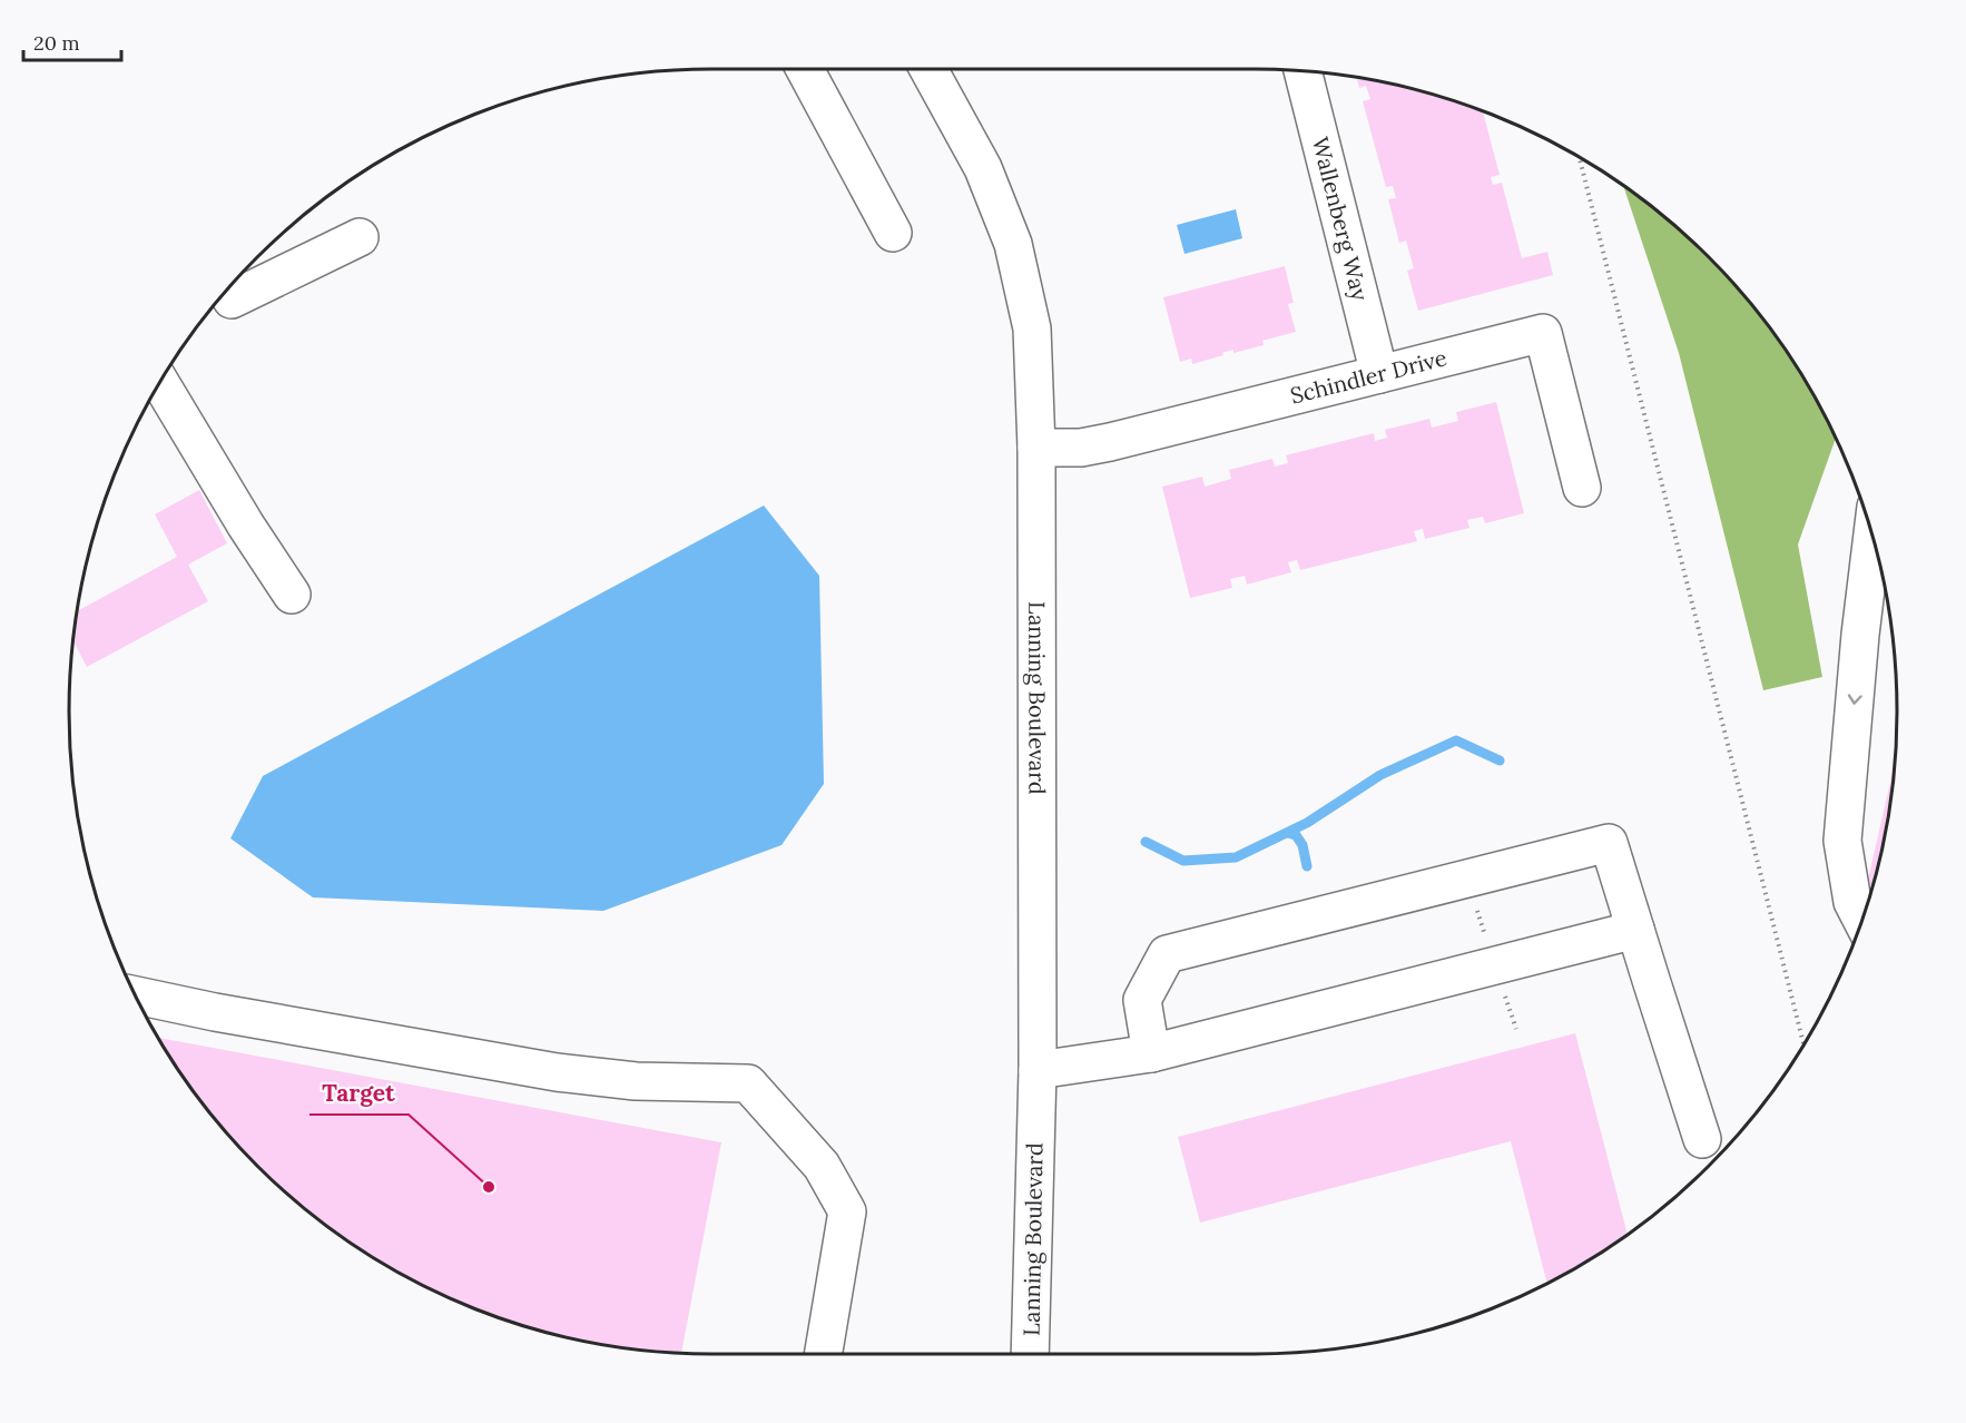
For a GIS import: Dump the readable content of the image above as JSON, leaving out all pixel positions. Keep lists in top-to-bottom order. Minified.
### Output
{"streets":{"street":["Wallenberg Way","Schindler Drive","Lanning Boulevard"]},"crossings":[["Wallenberg Way","Schindler Drive"],["Schindler Drive","Lanning Boulevard"]],"places":["Target"],"scale_bar":"20 m"}
